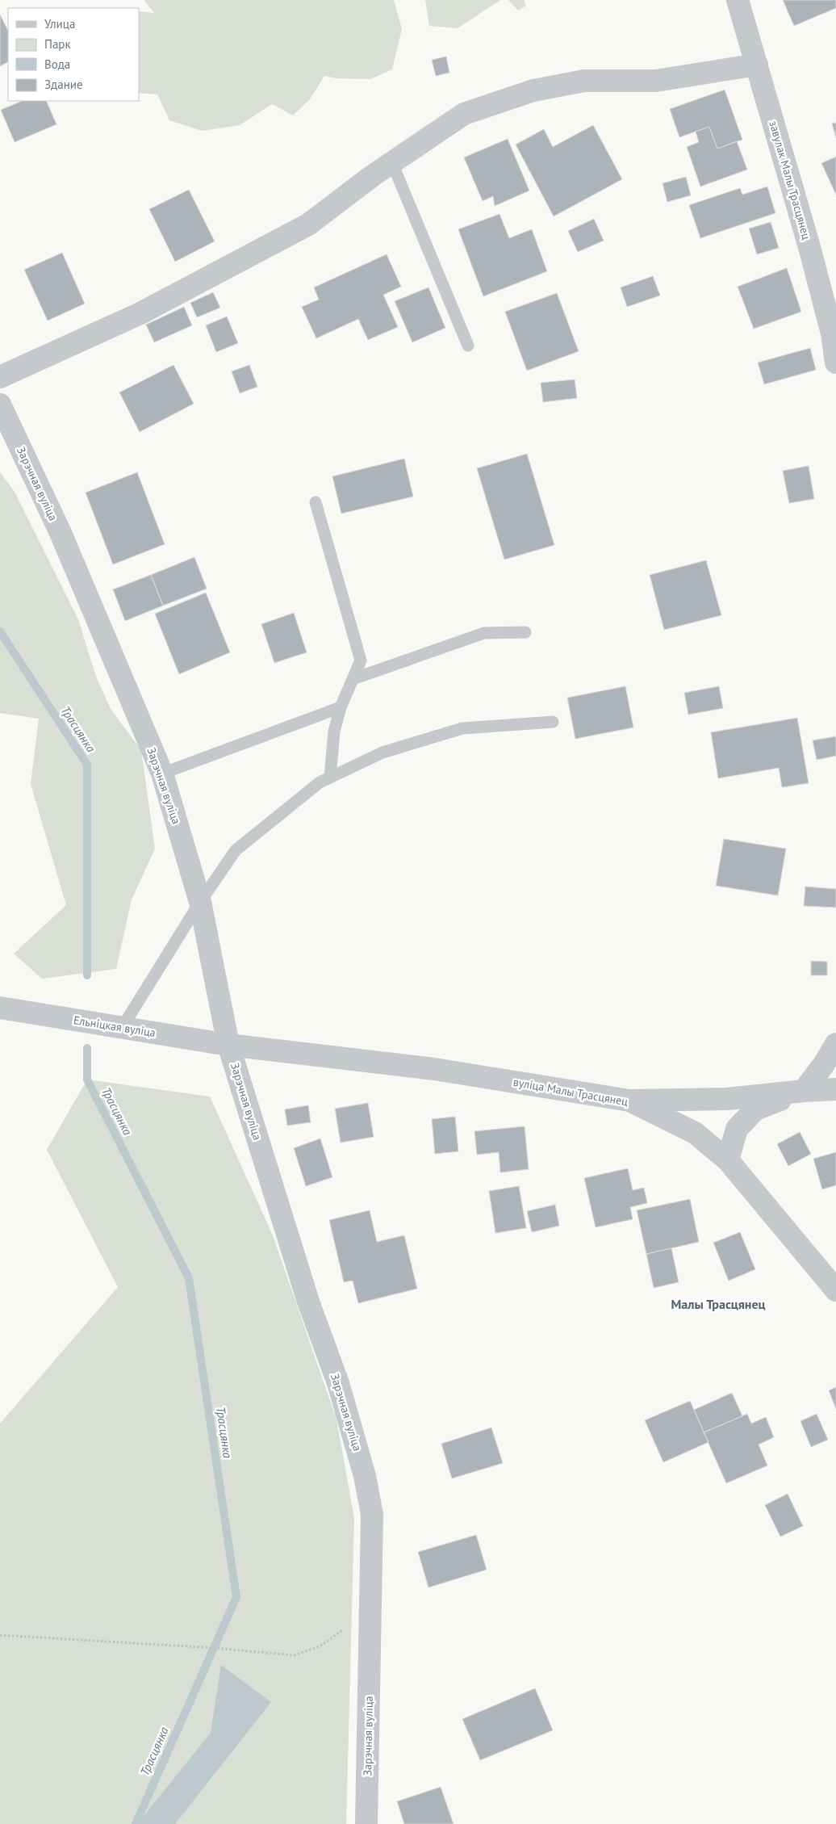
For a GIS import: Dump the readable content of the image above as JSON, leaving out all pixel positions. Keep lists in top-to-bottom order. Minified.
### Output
{"streets":{"street":["завулак Малы Трасцянец","Зарэчная вуліца","Ельніцкая вуліца","вуліца Малы Трасцянец"]},"crossings":[["Зарэчная вуліца","Ельніцкая вуліца"],["Зарэчная вуліца","вуліца Малы Трасцянец"],["Ельніцкая вуліца","вуліца Малы Трасцянец"]],"districts":["Малы Трасцянец"],"water":["Трасцянка"],"legend":["Улица","Парк","Вода","Здание"]}
